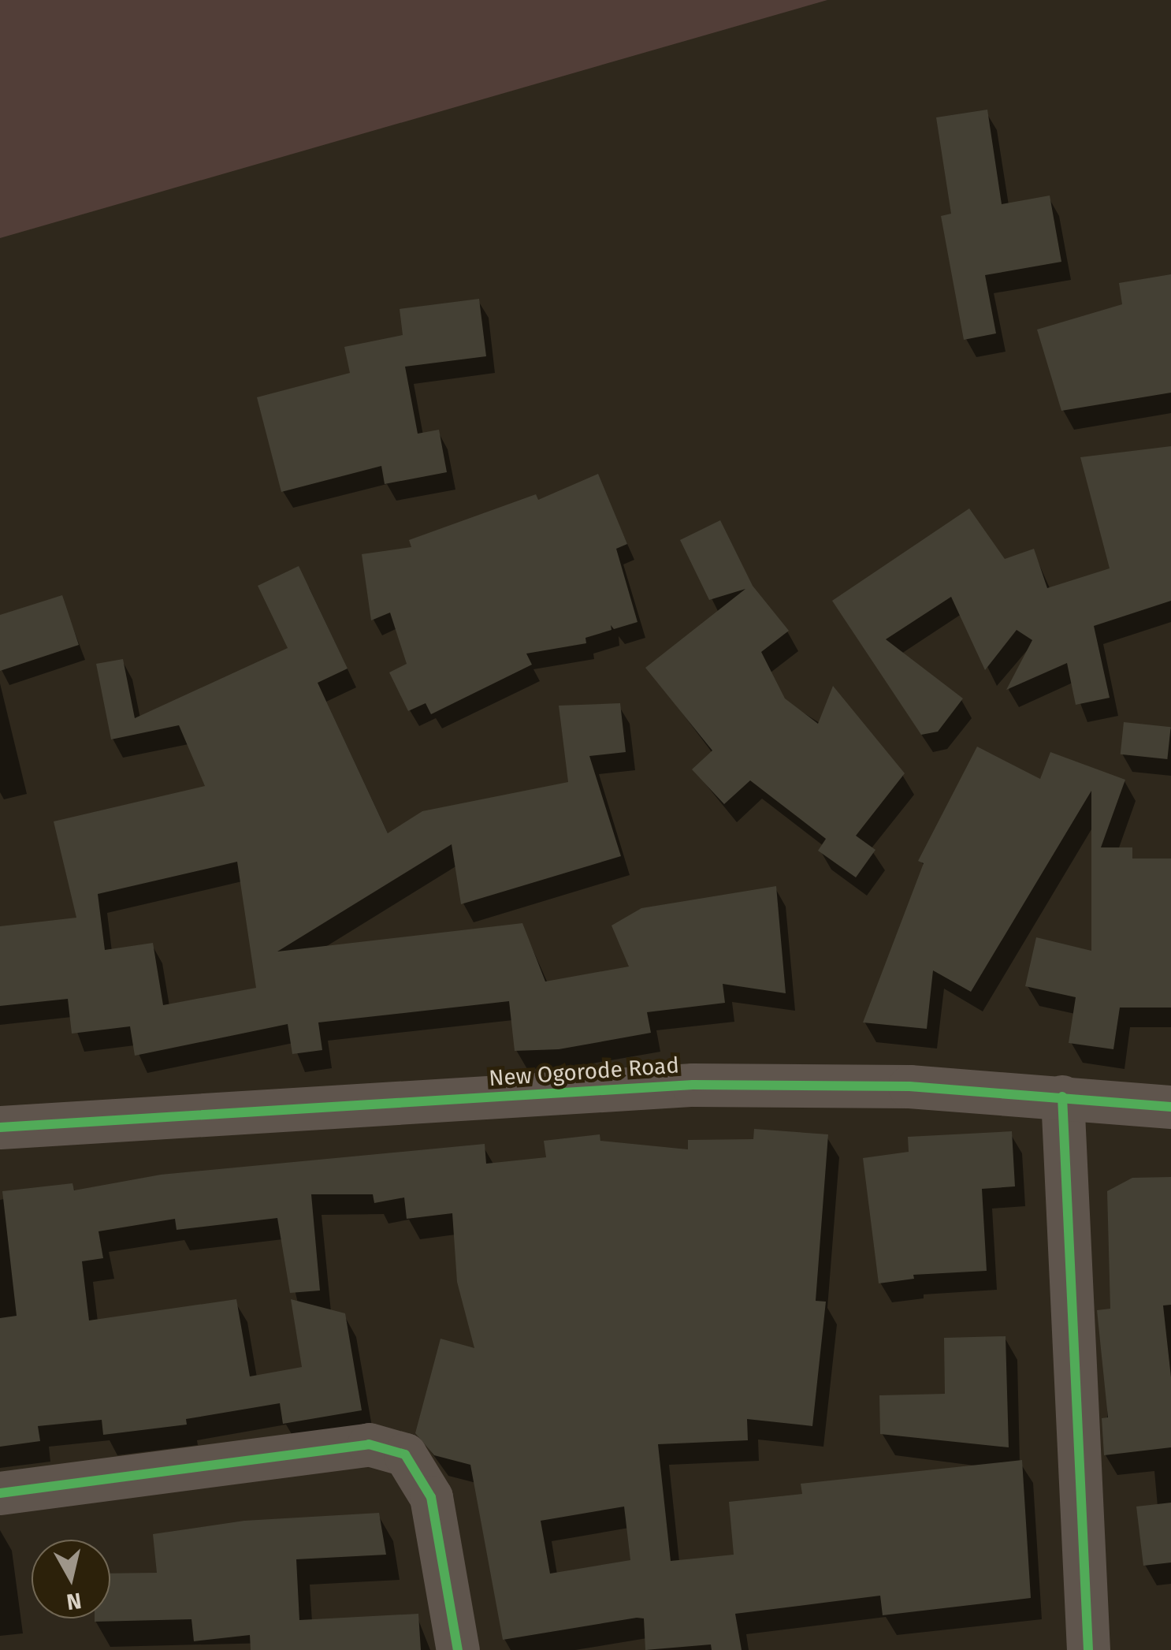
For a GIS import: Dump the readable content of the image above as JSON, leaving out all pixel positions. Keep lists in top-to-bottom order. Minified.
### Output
{"streets":{"street":["New Ogorode Road"]},"north":"bottom"}
